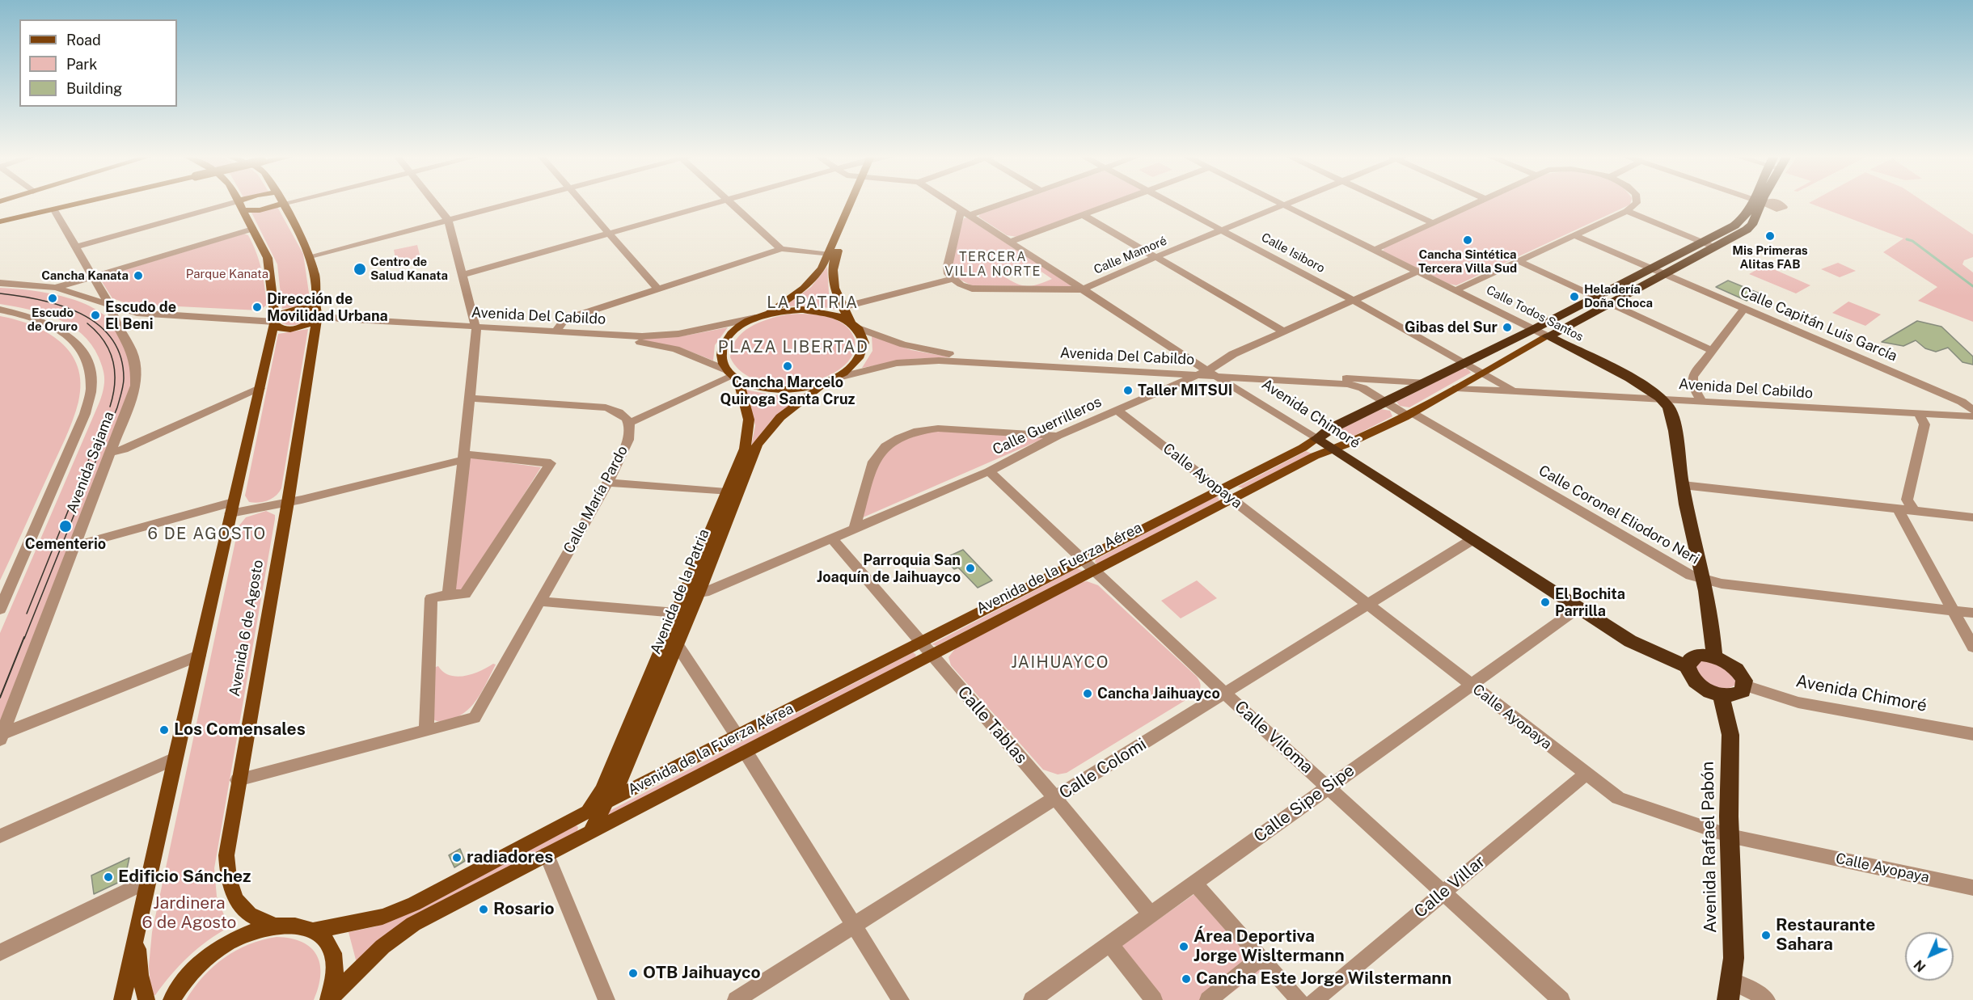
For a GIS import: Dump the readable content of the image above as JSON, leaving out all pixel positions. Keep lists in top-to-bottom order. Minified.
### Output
{"streets":{"highway":["Calle Todos Santos","Avenida Chimoré","Avenida de la Fuerza Aérea","Avenida Rafael Pabón"],"main road":["Avenida de la Patria","Avenida 6 de Agosto"],"street":["Calle Isiboro","Calle Mamoré","Avenida Del Cabildo","Calle Capitán Luis García","Calle Guerrilleros","Avenida Sajama","Calle Ayopaya","Calle María Pardo","Calle Coronel Eliodoro Neri","Calle Tablas","Calle Viloma","Calle Colomi","Calle Sipe Sipe","Calle Villar"]},"crossings":[["Calle Isiboro","Calle Mamoré"],["Calle Isiboro","Avenida Del Cabildo"],["Calle Isiboro","Calle Guerrilleros"],["Calle Isiboro","Avenida de la Fuerza Aérea"],["Calle Mamoré","Calle Todos Santos"],["Calle Mamoré","Avenida Chimoré"],["Calle Todos Santos","Avenida Del Cabildo"],["Calle Todos Santos","Calle Guerrilleros"],["Calle Todos Santos","Avenida de la Fuerza Aérea"],["Avenida Del Cabildo","Avenida Chimoré"],["Avenida Del Cabildo","Calle Guerrilleros"],["Avenida Del Cabildo","Calle Coronel Eliodoro Neri"],["Avenida Del Cabildo","Avenida de la Fuerza Aérea"],["Avenida Del Cabildo","Avenida de la Patria"],["Avenida Del Cabildo","Avenida 6 de Agosto"],["Calle Capitán Luis García","Avenida de la Fuerza Aérea"],["Avenida Chimoré","Calle Guerrilleros"],["Avenida Chimoré","Avenida de la Fuerza Aérea"],["Avenida Chimoré","Calle Colomi"],["Avenida Chimoré","Calle Sipe Sipe"],["Calle Guerrilleros","Calle Ayopaya"],["Calle Guerrilleros","Avenida de la Patria"],["Calle Guerrilleros","Calle Tablas"],["Calle Guerrilleros","Calle Viloma"],["Calle Ayopaya","Avenida de la Fuerza Aérea"],["Calle Ayopaya","Calle Colomi"],["Calle Ayopaya","Calle Sipe Sipe"],["Calle Ayopaya","Avenida Rafael Pabón"],["Calle Ayopaya","Calle Villar"],["Calle Coronel Eliodoro Neri","Avenida de la Fuerza Aérea"],["Avenida de la Fuerza Aérea","Avenida de la Patria"],["Avenida de la Fuerza Aérea","Calle Tablas"],["Avenida de la Fuerza Aérea","Calle Viloma"],["Calle Tablas","Calle Colomi"],["Calle Tablas","Calle Sipe Sipe"],["Calle Viloma","Calle Colomi"],["Calle Viloma","Calle Sipe Sipe"],["Calle Viloma","Calle Villar"]],"districts":["TERCERA VILLA NORTE","LA PATRIA","PLAZA LIBERTAD","6 DE AGOSTO","JAIHUAYCO"],"parks":["Parque Kanata","Jardinera 6 de Agosto"],"places":["Mis Primeras Alitas FAB","Cancha Sintética Tercera Villa Sud","Centro de Salud Kanata","Cancha Kanata","Heladería Doña Choca","Escudo de Oruro","Dirección de Movilidad Urbana","Escudo de El Beni","Gibas del Sur","Cancha Marcelo Quiroga Santa Cruz","Taller MITSUI","Cementerio","Parroquia San Joaquín de Jaihuayco","El Bochita Parrilla","Cancha Jaihuayco","Los Comensales","radiadores","Edificio Sánchez","Rosario","Restaurante Sahara","Área Deportiva Jorge Wisltermann","OTB Jaihuayco","Cancha Este Jorge Wilstermann"],"legend":["Road","Park","Building"],"north":"bottom left"}
